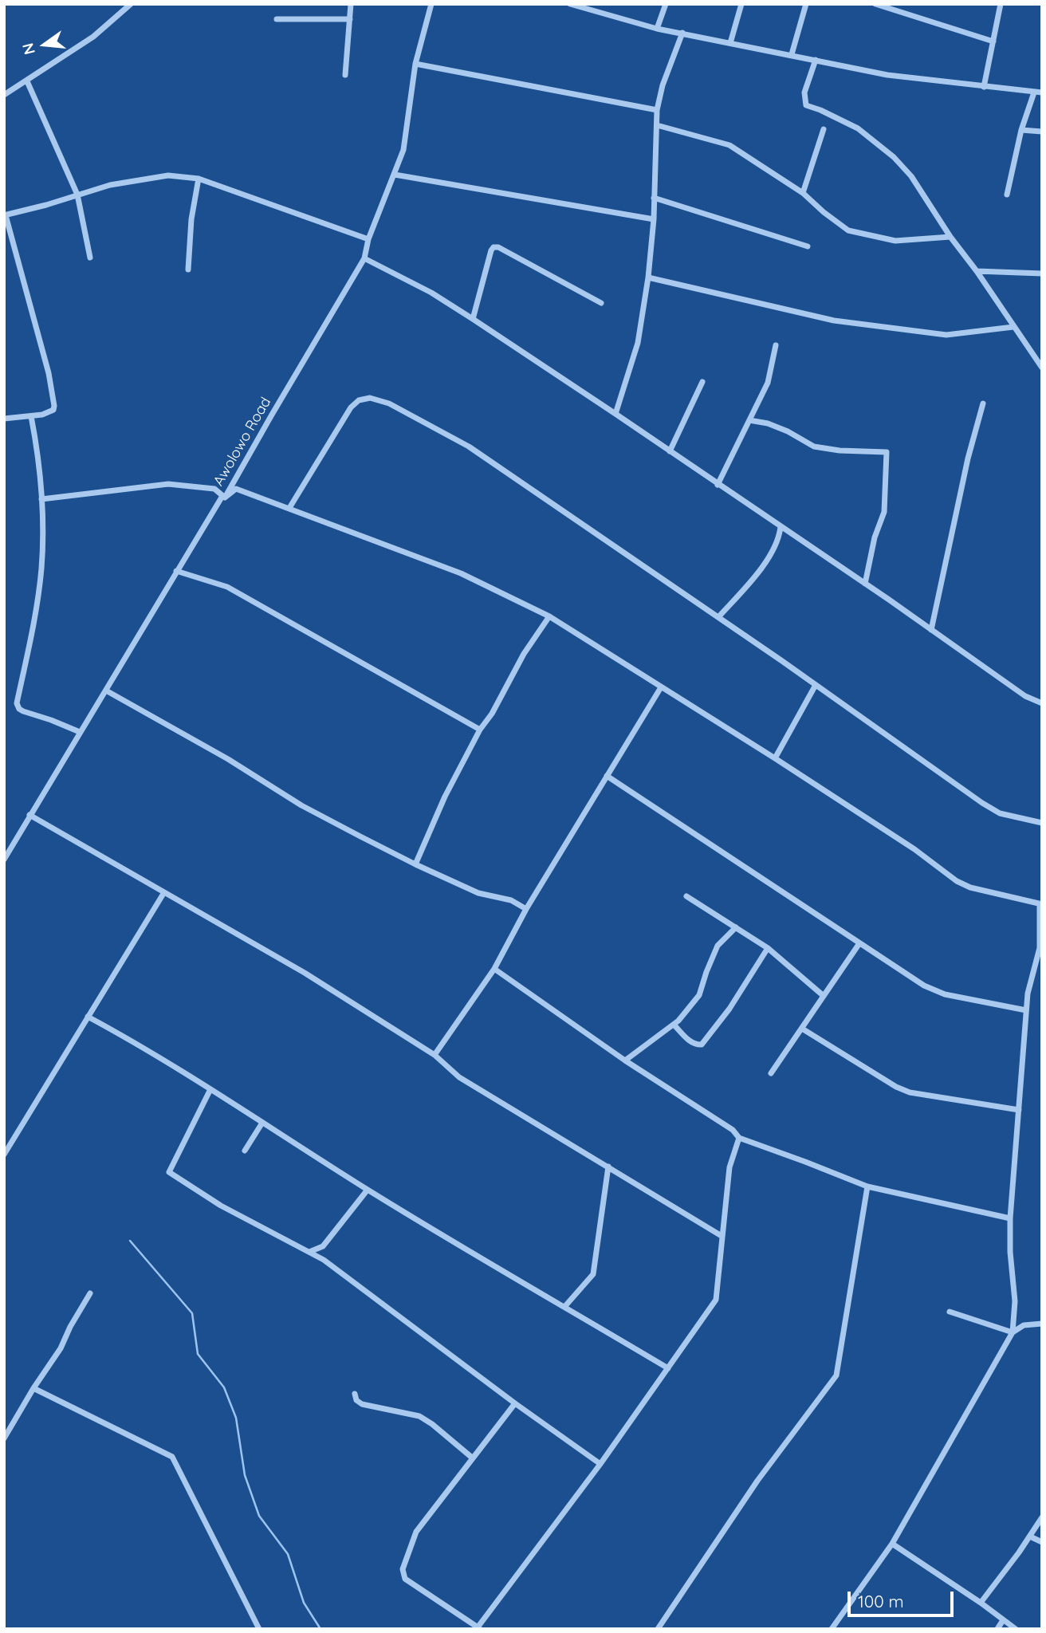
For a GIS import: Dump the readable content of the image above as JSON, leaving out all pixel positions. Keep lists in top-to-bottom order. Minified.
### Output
{"streets":{"street":["Awolowo Road"]},"scale_bar":"100 m","north":"left"}
